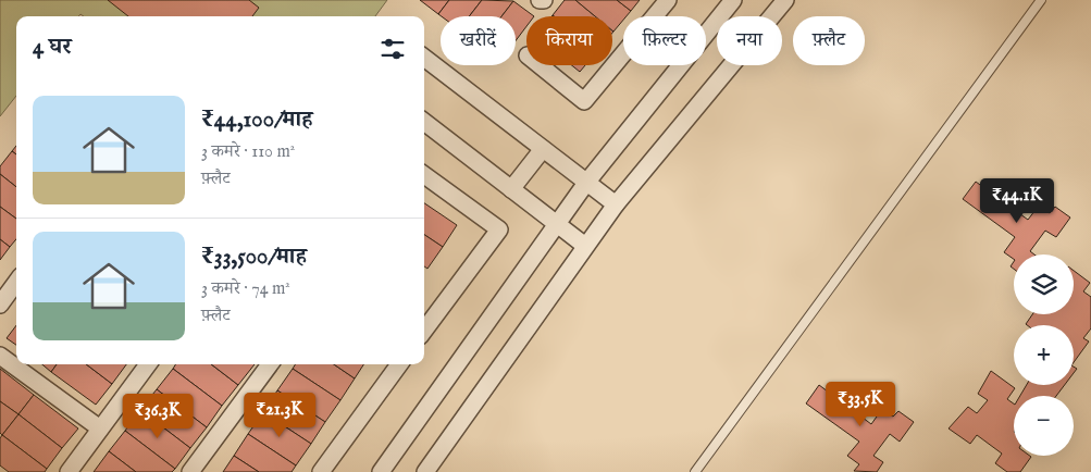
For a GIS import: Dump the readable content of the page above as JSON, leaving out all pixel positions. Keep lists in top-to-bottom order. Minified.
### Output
{"page":{"chip":["खरीदें","किराया","फ़िल्टर","नया","फ़्लैट"],"heading":"4 घर","list":[{"name":"₹44,100/माह","note":"3 कमरे · 110 m² · फ़्लैट"},{"name":"₹33,500/माह","note":"3 कमरे · 74 m² · फ़्लैट"}],"price":["₹44.1K","₹33.5K","₹21.3K","₹36.3K"],"map_buttons":["+","−"]}}
